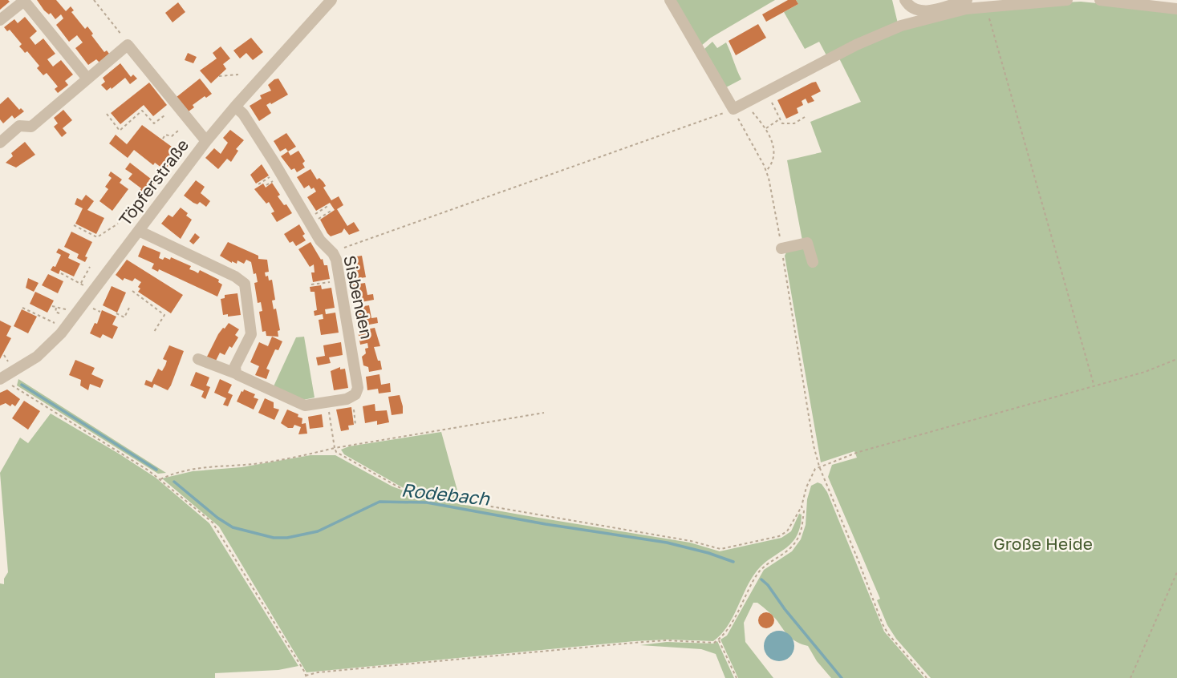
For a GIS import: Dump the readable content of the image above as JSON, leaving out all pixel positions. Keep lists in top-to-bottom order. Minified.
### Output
{"streets":{"street":["Töpferstraße","Sisbenden"]},"crossings":[["Töpferstraße","Sisbenden"]],"water":["Rodebach"],"parks":["Große Heide"]}
